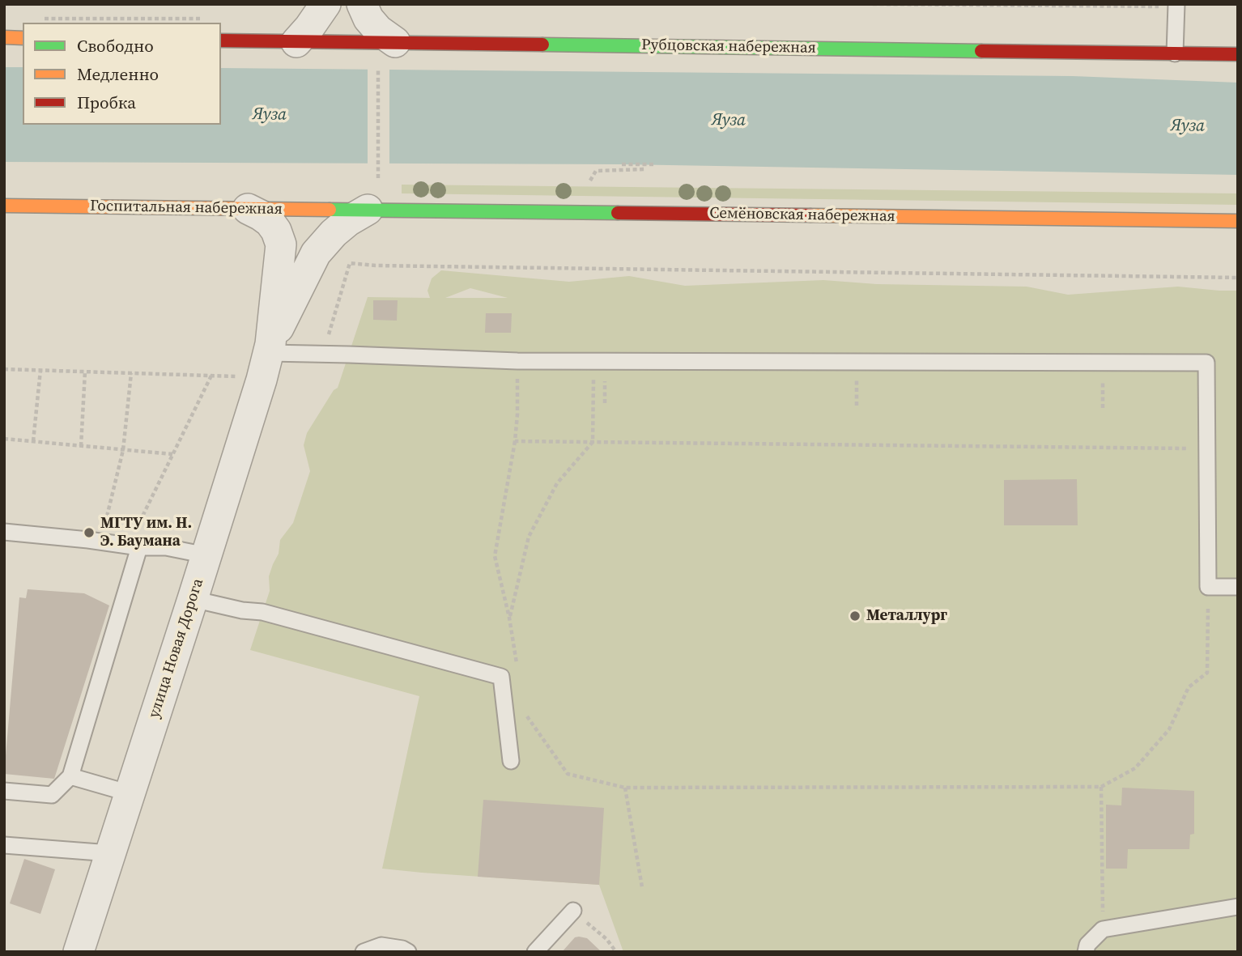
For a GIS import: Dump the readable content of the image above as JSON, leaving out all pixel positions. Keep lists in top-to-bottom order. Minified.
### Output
{"streets":{"main road":["Рубцовская набережная","Госпитальная набережная","Семёновская набережная"],"street":["улица Новая Дорога"]},"crossings":[["Госпитальная набережная","Семёновская набережная"],["Госпитальная набережная","улица Новая Дорога"],["Семёновская набережная","улица Новая Дорога"]],"water":["Яуза"],"places":["МГТУ им. Н. Э. Баумана","Металлург"],"legend":["Свободно","Медленно","Пробка"]}
